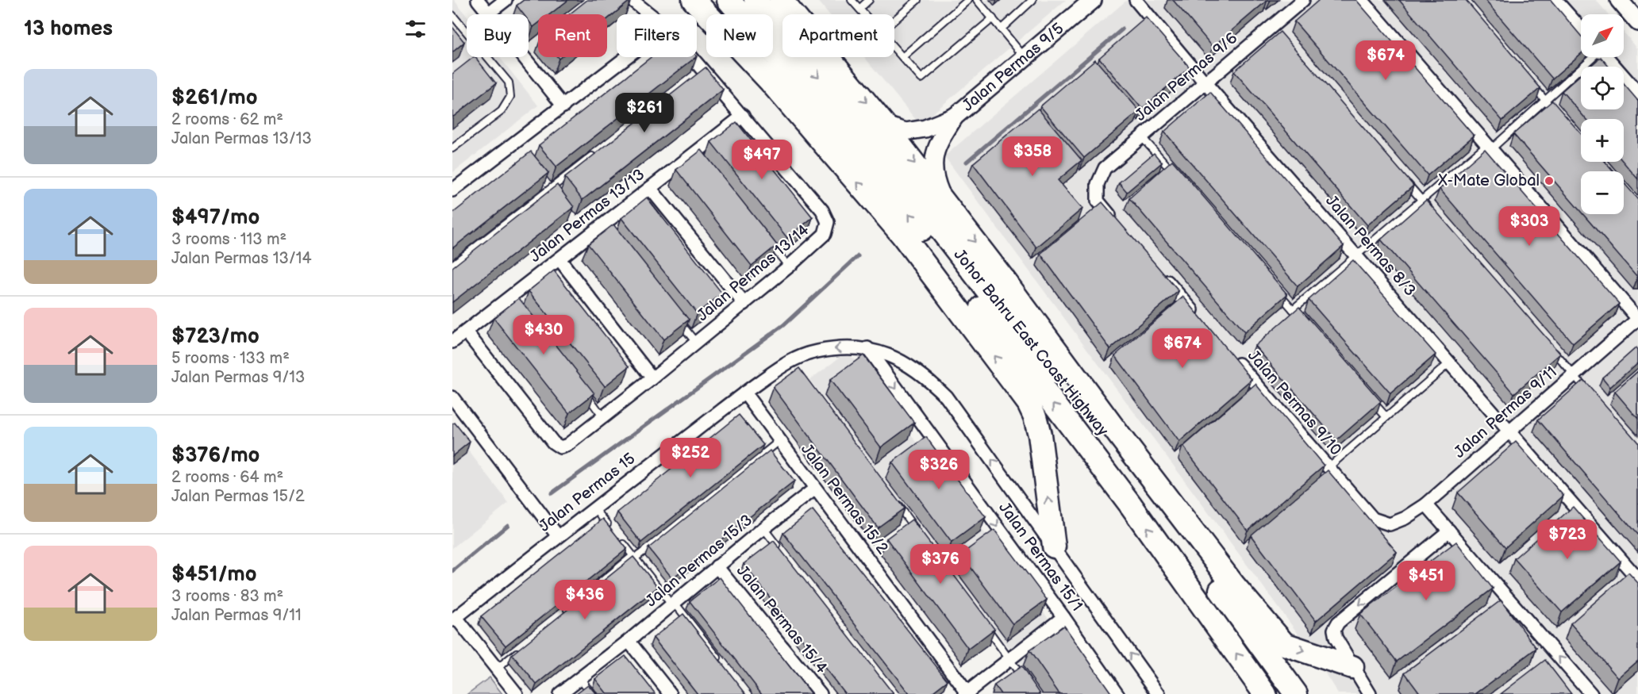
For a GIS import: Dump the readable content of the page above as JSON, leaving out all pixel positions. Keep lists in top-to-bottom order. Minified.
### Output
{"streets":{"highway":["Johor Bahru East Coast Highway"],"street":["Jalan Permas 9/5","Jalan Permas 9/6","Jalan Permas 13/13","Jalan Permas 8/3","Jalan Permas 13/14","Jalan Permas 9/10","Jalan Permas 9/11","Jalan Permas 15","Jalan Permas 15/2","Jalan Permas 15/1","Jalan Permas 15/3","Jalan Permas 15/4"]},"crossings":[["Jalan Permas 9/6","Jalan Permas 8/3"],["Jalan Permas 13/13","Jalan Permas 13/14"],["Jalan Permas 8/3","Jalan Permas 9/11"],["Jalan Permas 9/10","Jalan Permas 9/11"],["Jalan Permas 15","Jalan Permas 15/2"],["Jalan Permas 15","Jalan Permas 15/1"],["Jalan Permas 15/2","Jalan Permas 15/3"],["Jalan Permas 15/3","Jalan Permas 15/4"]],"places":["X-Mate Global"],"north":"top right","page":{"heading":"13 homes","map_buttons":["+","−"],"chip":["Buy","Rent","Filters","New","Apartment"],"price":["$674","$261","$358","$497","$303","$430","$674","$252","$326","$723","$376","$451","$436"],"list":[{"name":"$261/mo","note":"2 rooms · 62 m² · Jalan Permas 13/13"},{"name":"$497/mo","note":"3 rooms · 113 m² · Jalan Permas 13/14"},{"name":"$723/mo","note":"5 rooms · 133 m² · Jalan Permas 9/13"},{"name":"$376/mo","note":"2 rooms · 64 m² · Jalan Permas 15/2"},{"name":"$451/mo","note":"3 rooms · 83 m² · Jalan Permas 9/11"}]}}
